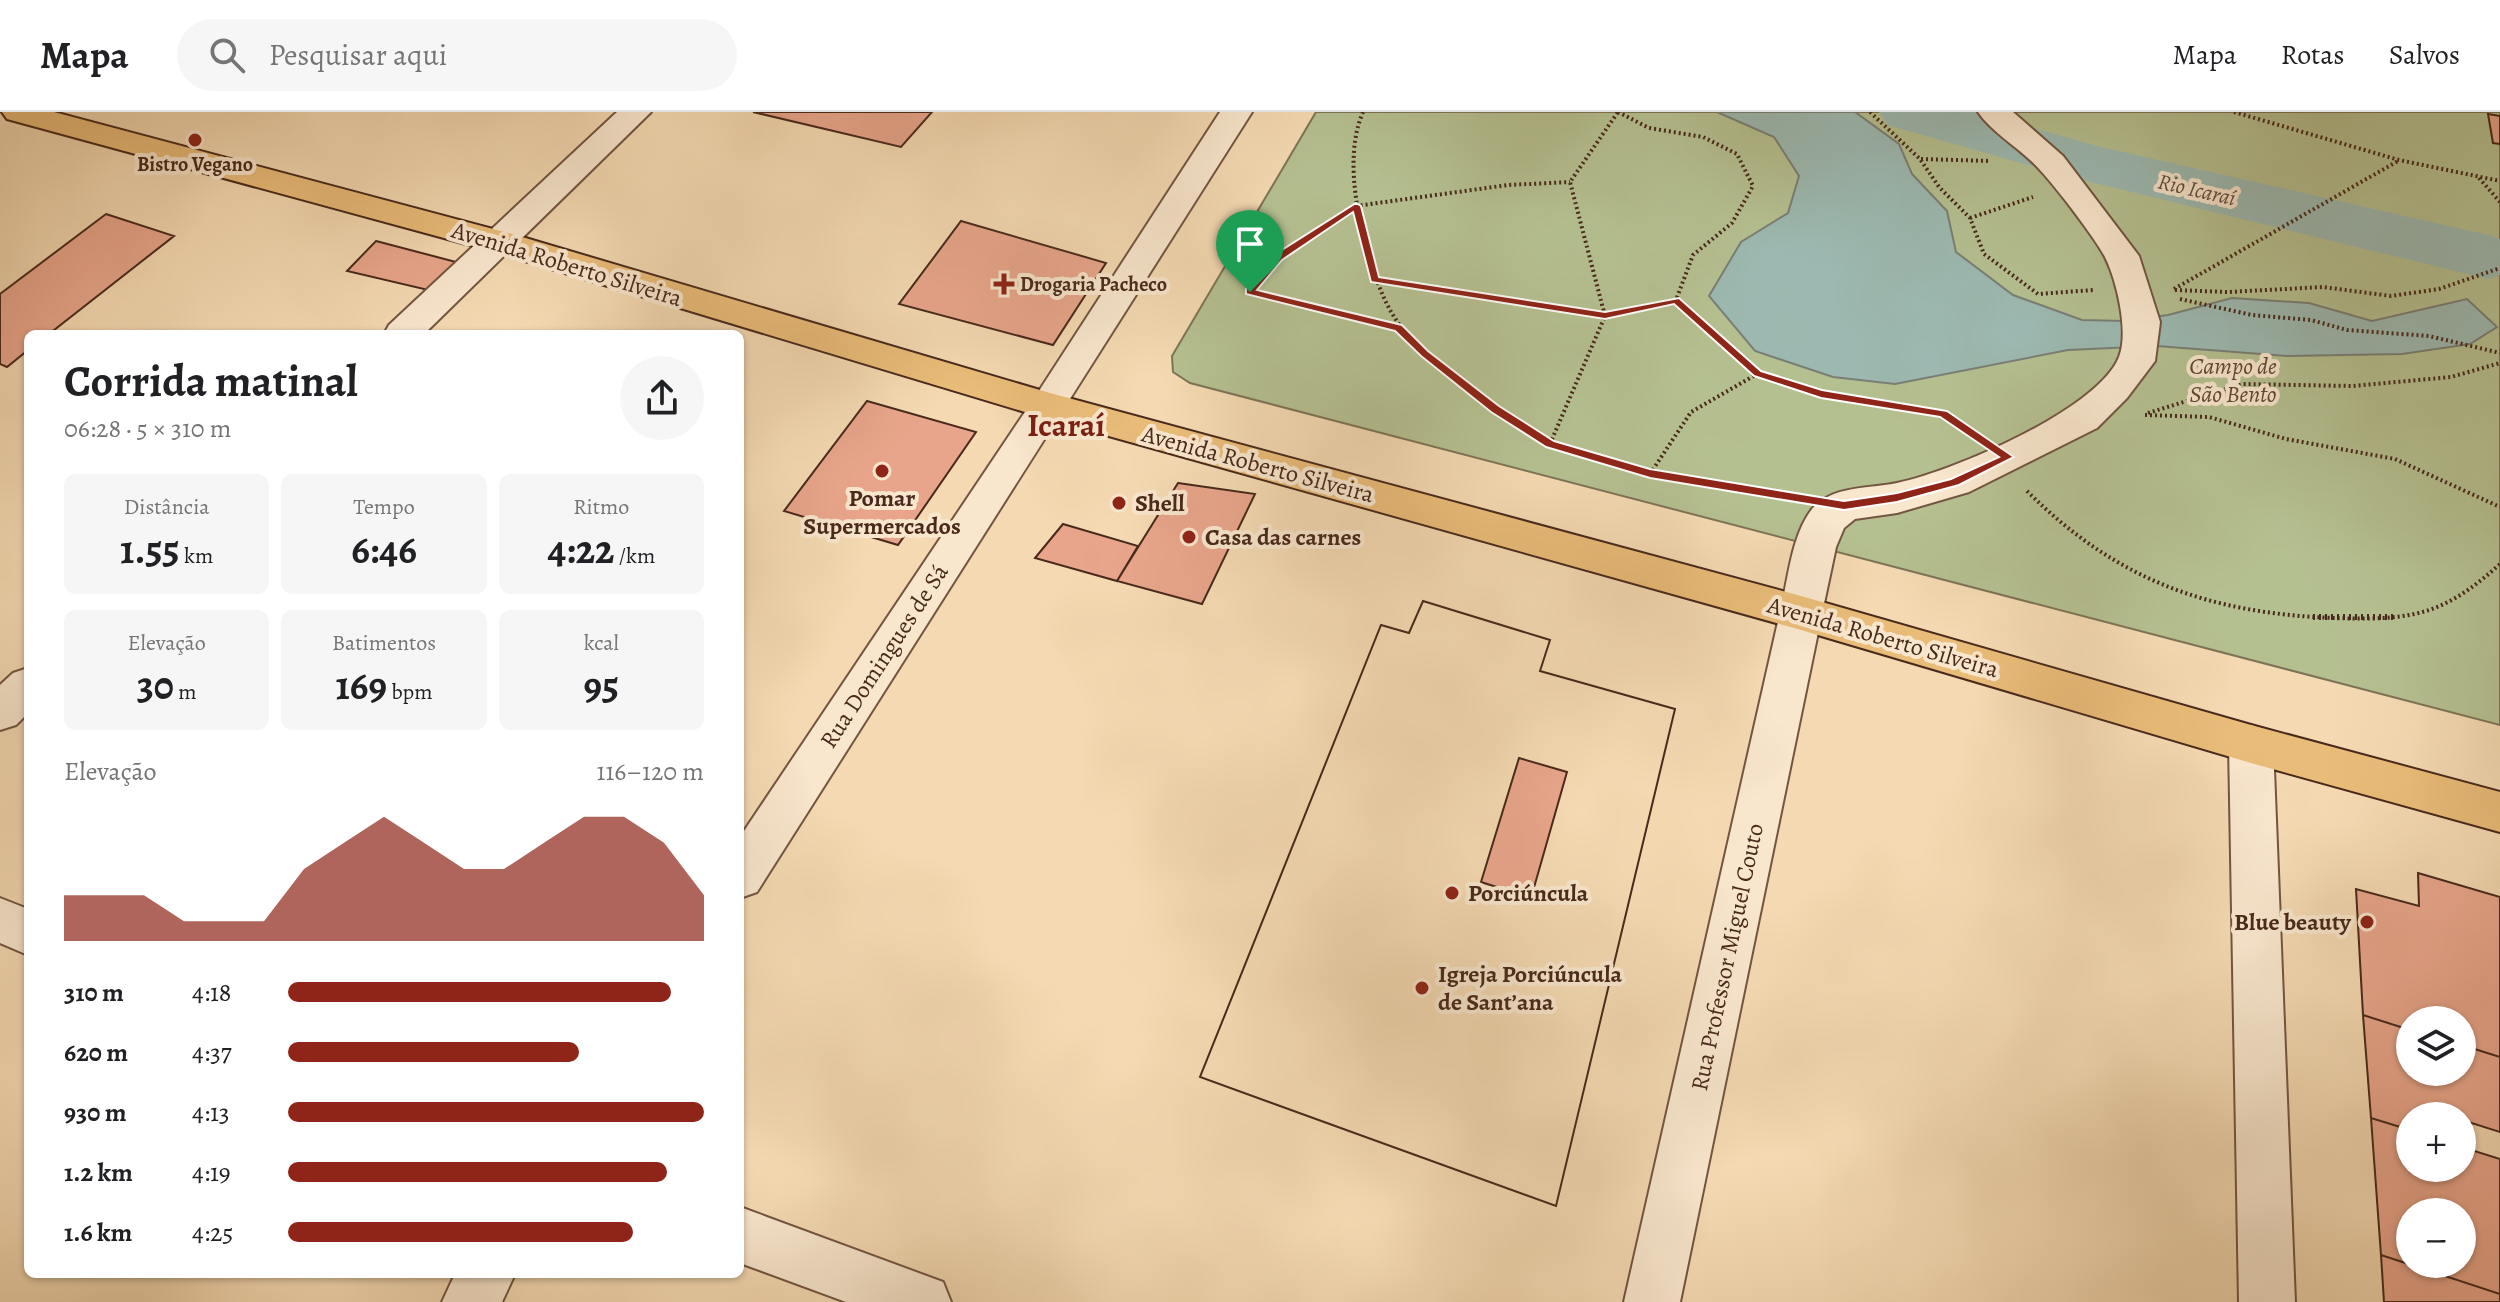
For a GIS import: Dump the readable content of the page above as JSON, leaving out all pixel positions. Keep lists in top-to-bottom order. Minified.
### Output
{"streets":{"main road":["Avenida Roberto Silveira"],"street":["Rua Domingues de Sá","Rua Professor Miguel Couto"]},"crossings":[["Avenida Roberto Silveira","Rua Domingues de Sá"],["Avenida Roberto Silveira","Rua Professor Miguel Couto"]],"districts":["Icaraí"],"water":["Rio Icaraí"],"parks":["Campo de São Bento"],"places":{"other":["Bistro Vegano","Pomar Supermercados","Shell","Casa das carnes","Porciúncula","Blue beauty","Igreja Porciúncula de Sant’ana"],"health":["Drogaria Pacheco"]},"page":{"header":"Mapa","search":"Pesquisar aqui","nav":["Mapa","Rotas","Salvos"],"heading":["Corrida matinal","06:28 · 5 × 310 m"],"stats":[["Distância","1.55 km"],["Tempo","6:46"],["Ritmo","4:22 /km"],["Elevação","30 m"],["Batimentos","169 bpm"],["kcal","95"]],"chart":["Elevação","116–120 m"],"list":[{"name":"310 m","note":"4:18"},{"name":"620 m","note":"4:37"},{"name":"930 m","note":"4:13"},{"name":"1.2 km","note":"4:19"},{"name":"1.6 km","note":"4:25"}],"map_buttons":["+","−"]}}
